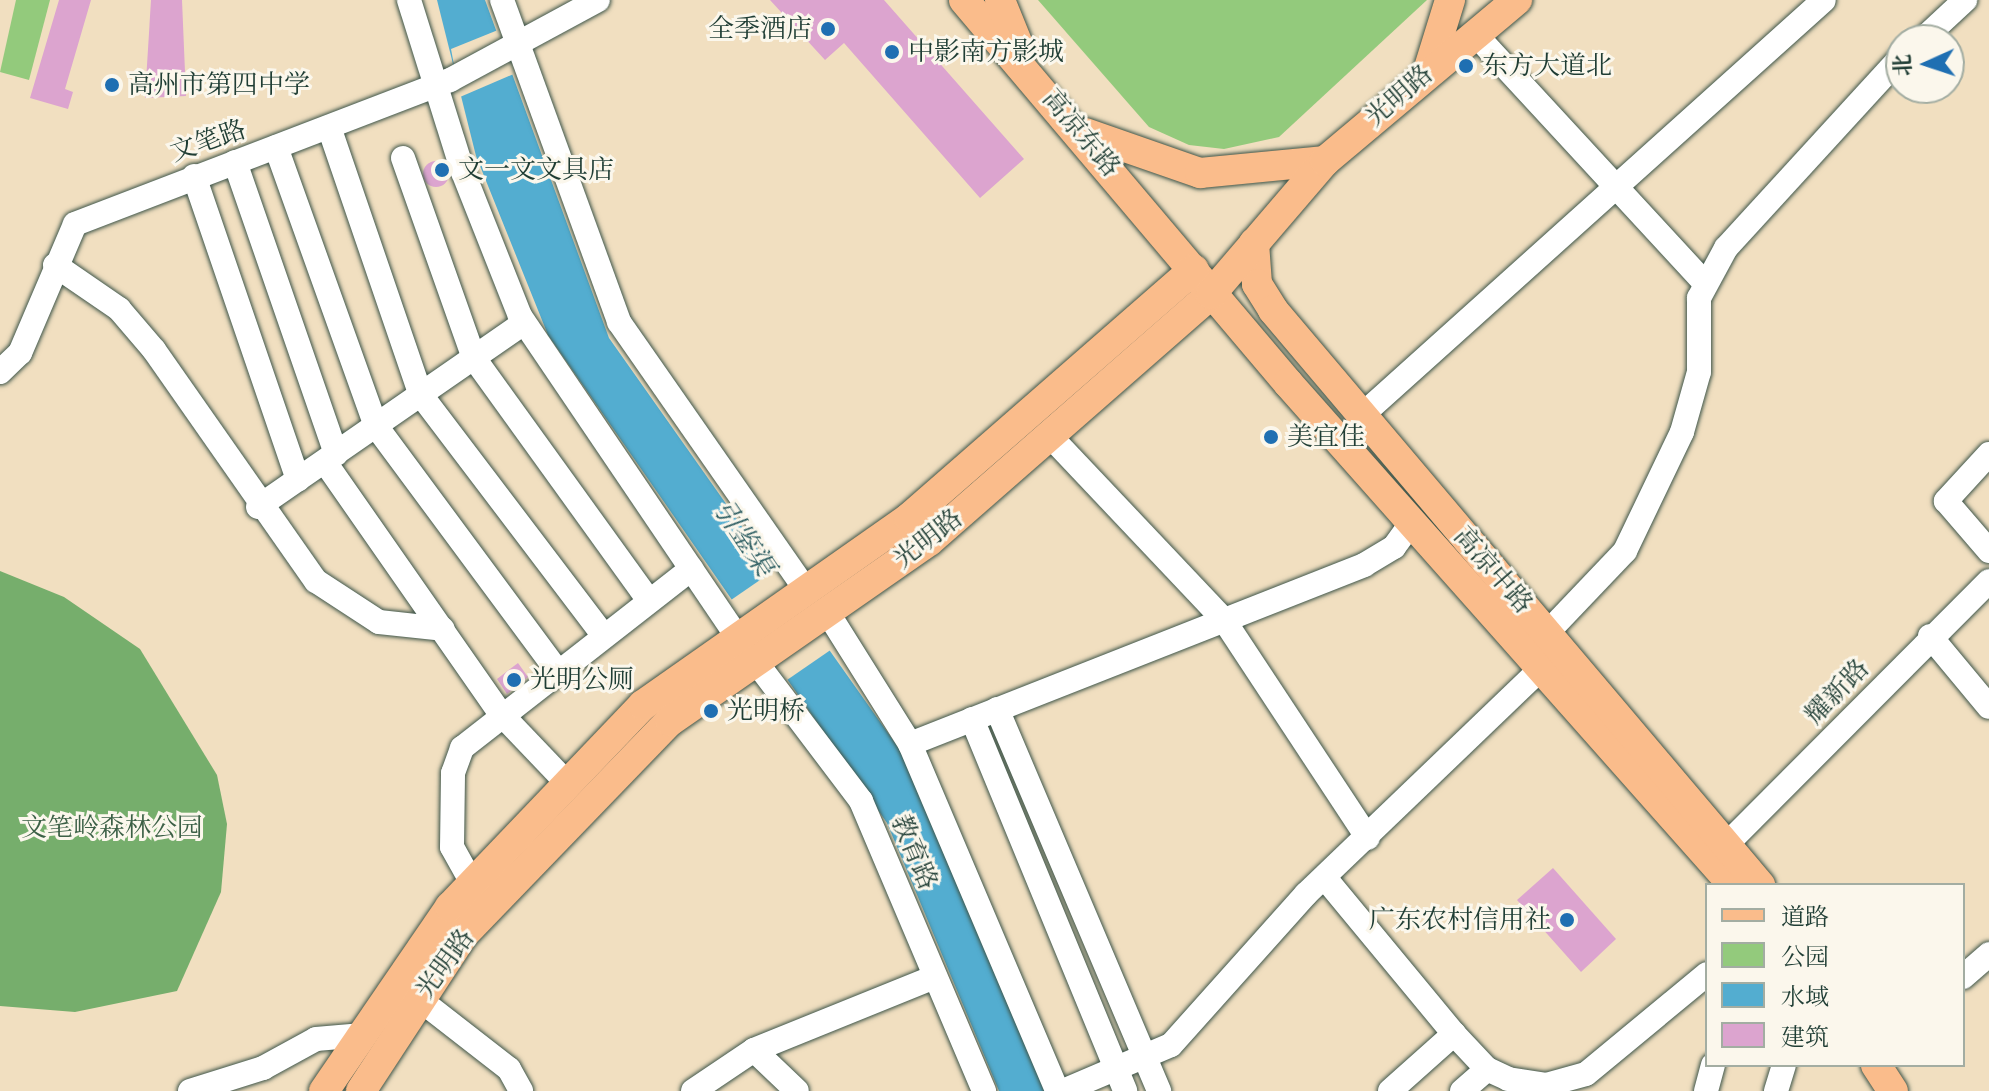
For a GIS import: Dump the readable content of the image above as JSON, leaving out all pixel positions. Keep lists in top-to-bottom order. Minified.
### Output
{"streets":{"main road":["光明路","高凉东路","高凉中路"],"street":["文笔路","耀新路","教育路"]},"crossings":[["光明路","高凉东路"],["光明路","高凉中路"],["光明路","教育路"],["高凉东路","高凉中路"],["文笔路","教育路"],["高凉中路","耀新路"]],"water":["引鉴渠"],"parks":["文笔岭森林公园"],"places":["全季酒店","中影南方影城","东方大道北","高州市第四中学","文一文文具店","美宜佳","光明公厕","光明桥","广东农村信用社"],"legend":["道路","公园","水域","建筑"],"north":"left"}
